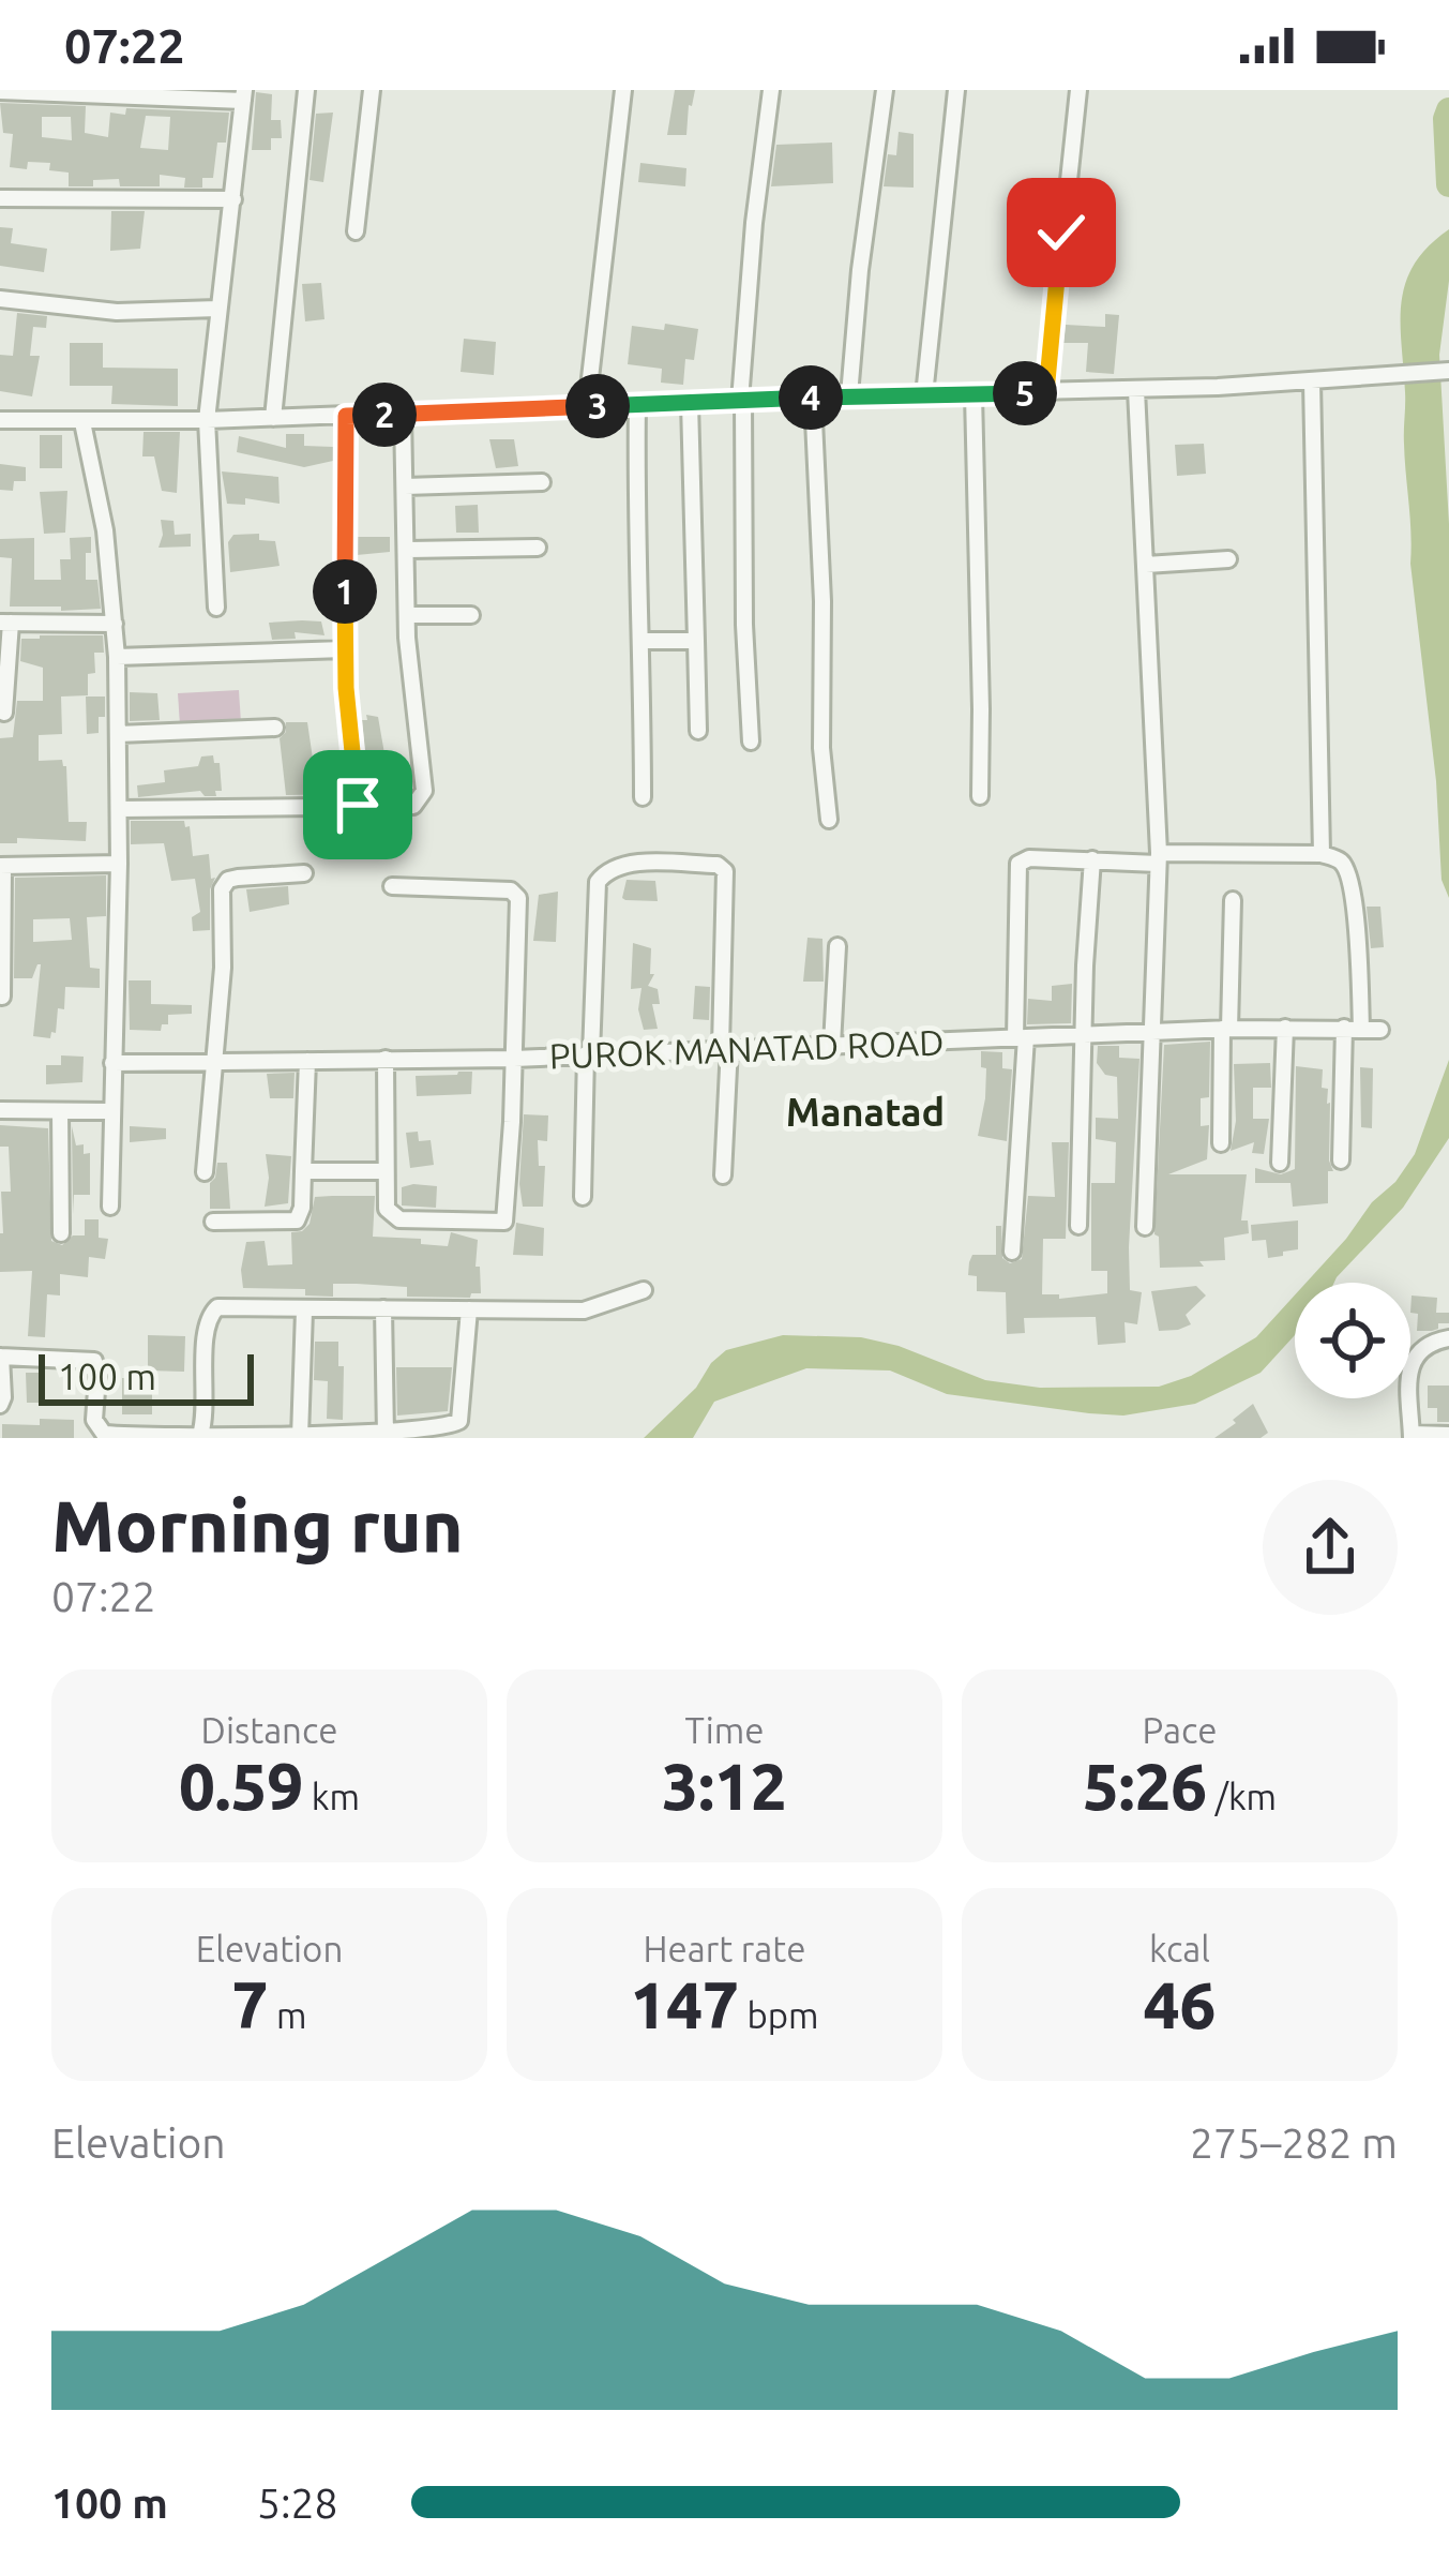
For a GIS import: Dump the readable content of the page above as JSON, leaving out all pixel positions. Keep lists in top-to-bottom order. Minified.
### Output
{"streets":{"street":["PUROK MANATAD ROAD"]},"districts":["Manatad"],"scale_bar":"100 m","page":{"status":"07:22","pins":["5","4","3","2","1"],"scale":"100 m","heading":["Morning run","07:22"],"stats":[["Distance","0.59 km"],["Time","3:12"],["Pace","5:26 /km"],["Elevation","7 m"],["Heart rate","147 bpm"],["kcal","46"]],"chart":["Elevation","275–282 m"],"list":[{"name":"100 m","note":"5:28"}]}}
